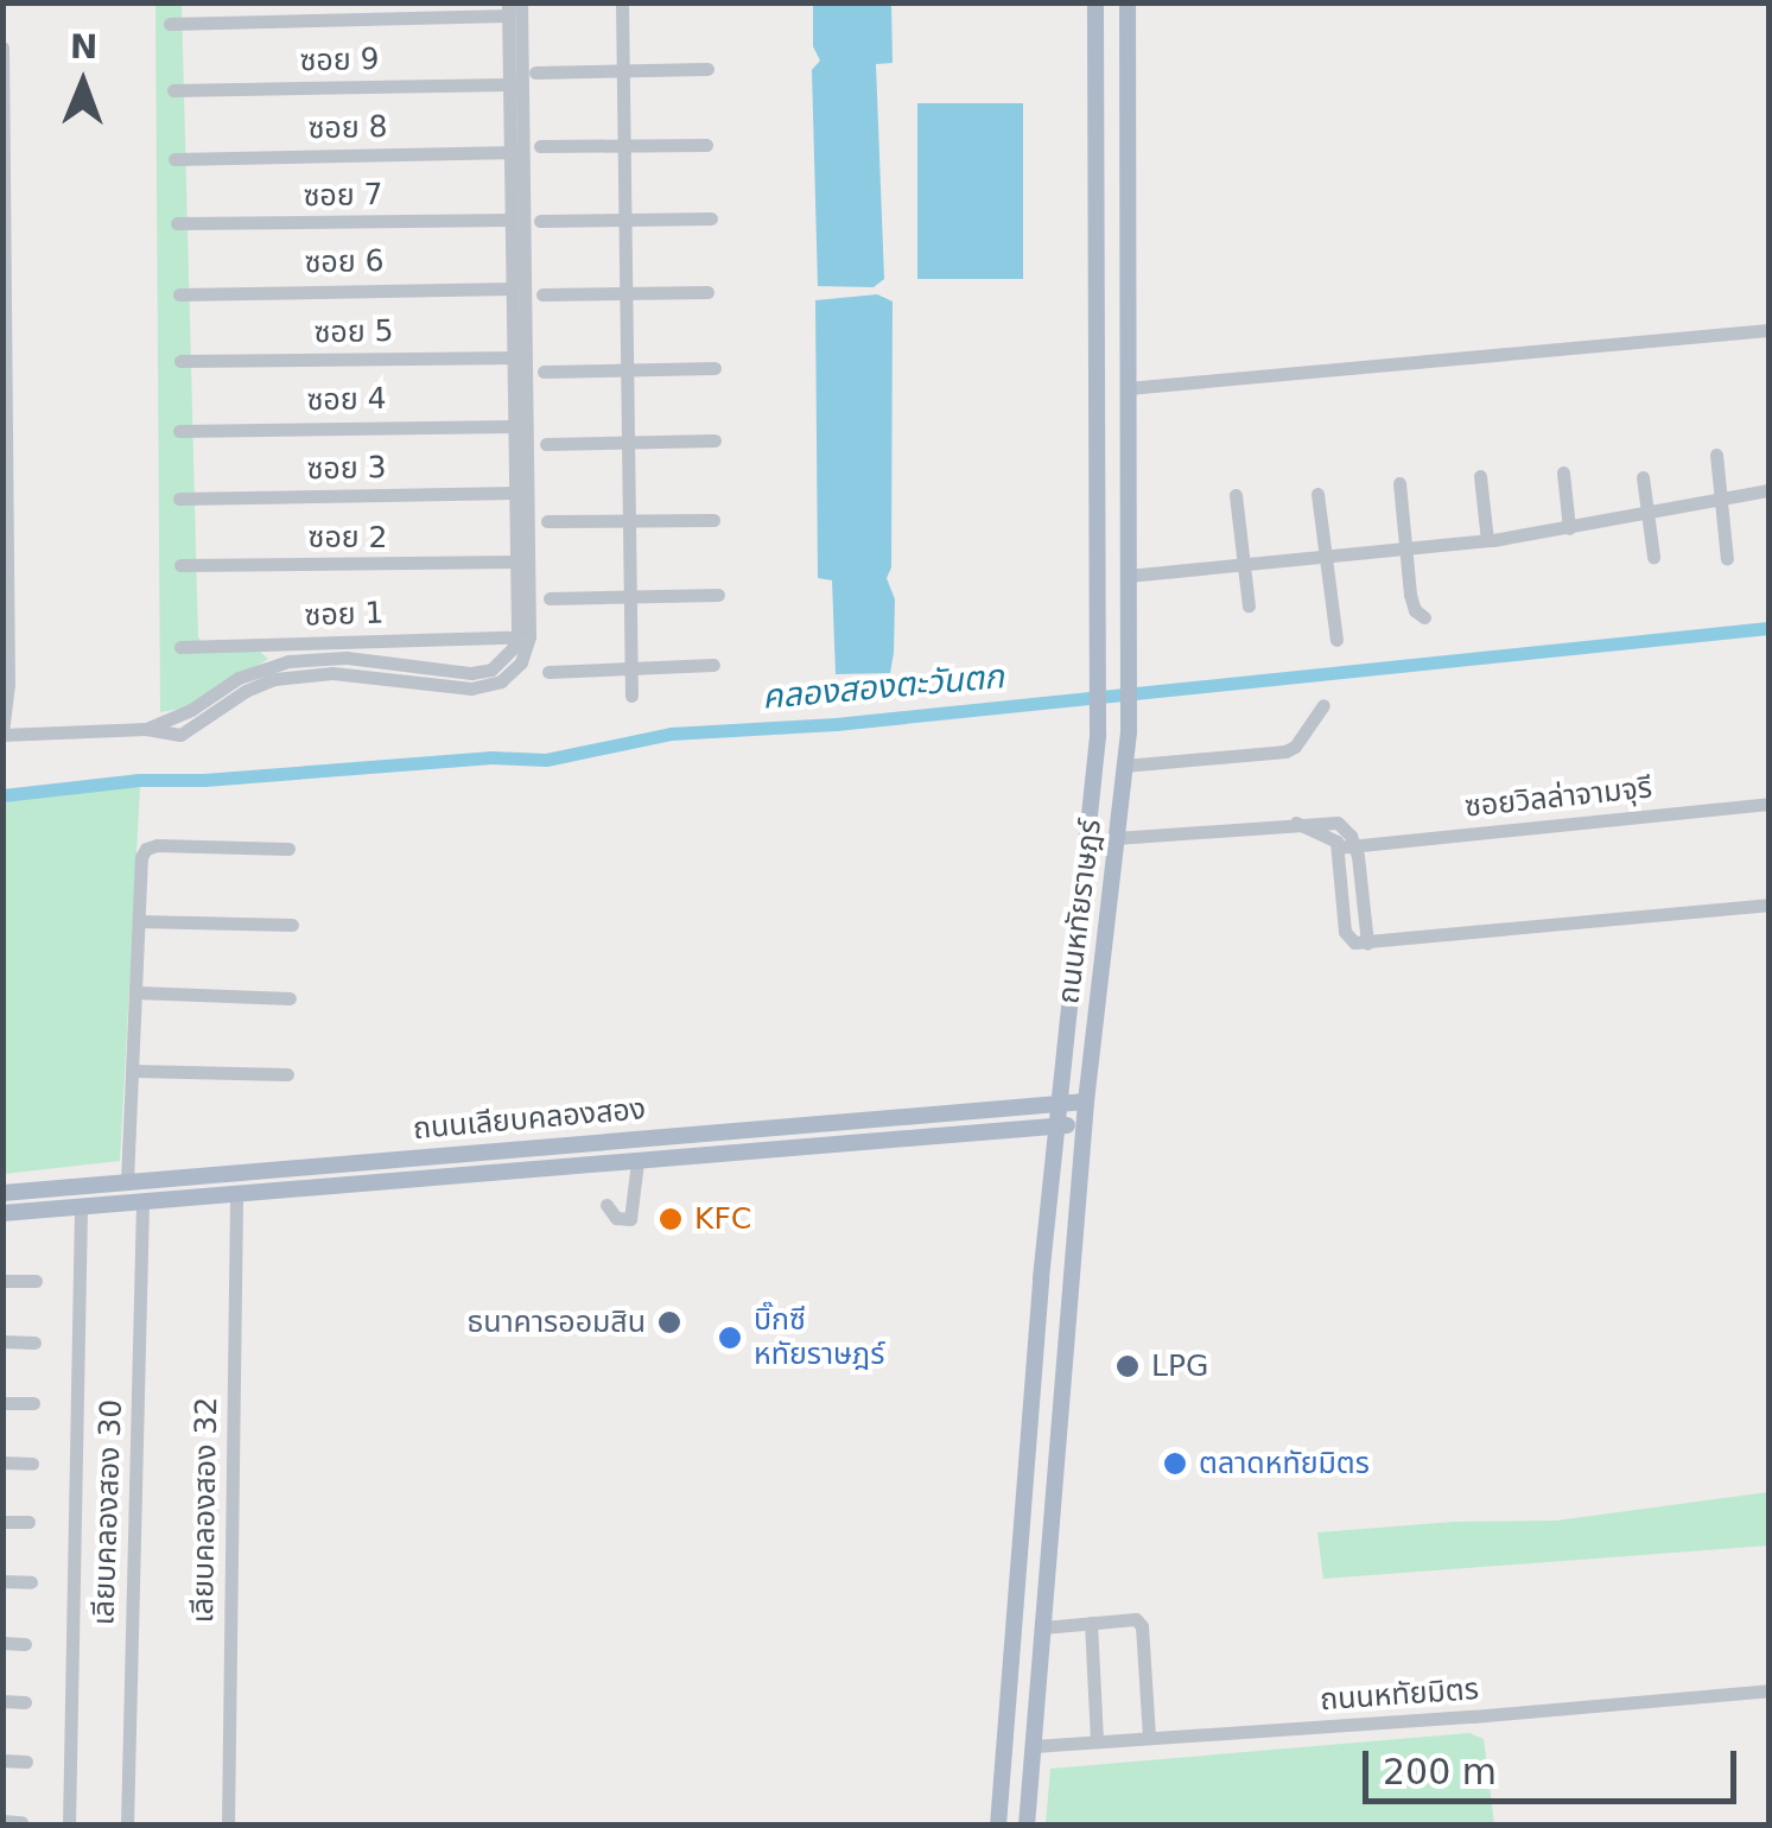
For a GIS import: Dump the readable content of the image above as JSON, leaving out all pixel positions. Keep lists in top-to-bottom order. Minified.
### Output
{"streets":{"main road":["ถนนหทัยราษฎร์","ถนนเลียบคลองสอง"],"street":["ซอย 9","ซอย 8","ซอย 7","ซอย 6","ซอย 5","ซอย 4","ซอย 3","ซอย 2","ซอย 1","ซอยวิลล่าจามจุรี","เลียบคลองสอง 32","เลียบคลองสอง 30","ถนนหทัยมิตร"]},"crossings":[["ถนนหทัยราษฎร์","ถนนเลียบคลองสอง"],["ถนนหทัยราษฎร์","ถนนหทัยมิตร"],["ถนนเลียบคลองสอง","เลียบคลองสอง 32"],["ถนนเลียบคลองสอง","เลียบคลองสอง 30"]],"water":["คลองสองตะวันตก"],"places":["KFC","ธนาคารออมสิน","บิ๊กซี หทัยราษฎร์","LPG","ตลาดหทัยมิตร"],"scale_bar":"200 m","north":"top"}
